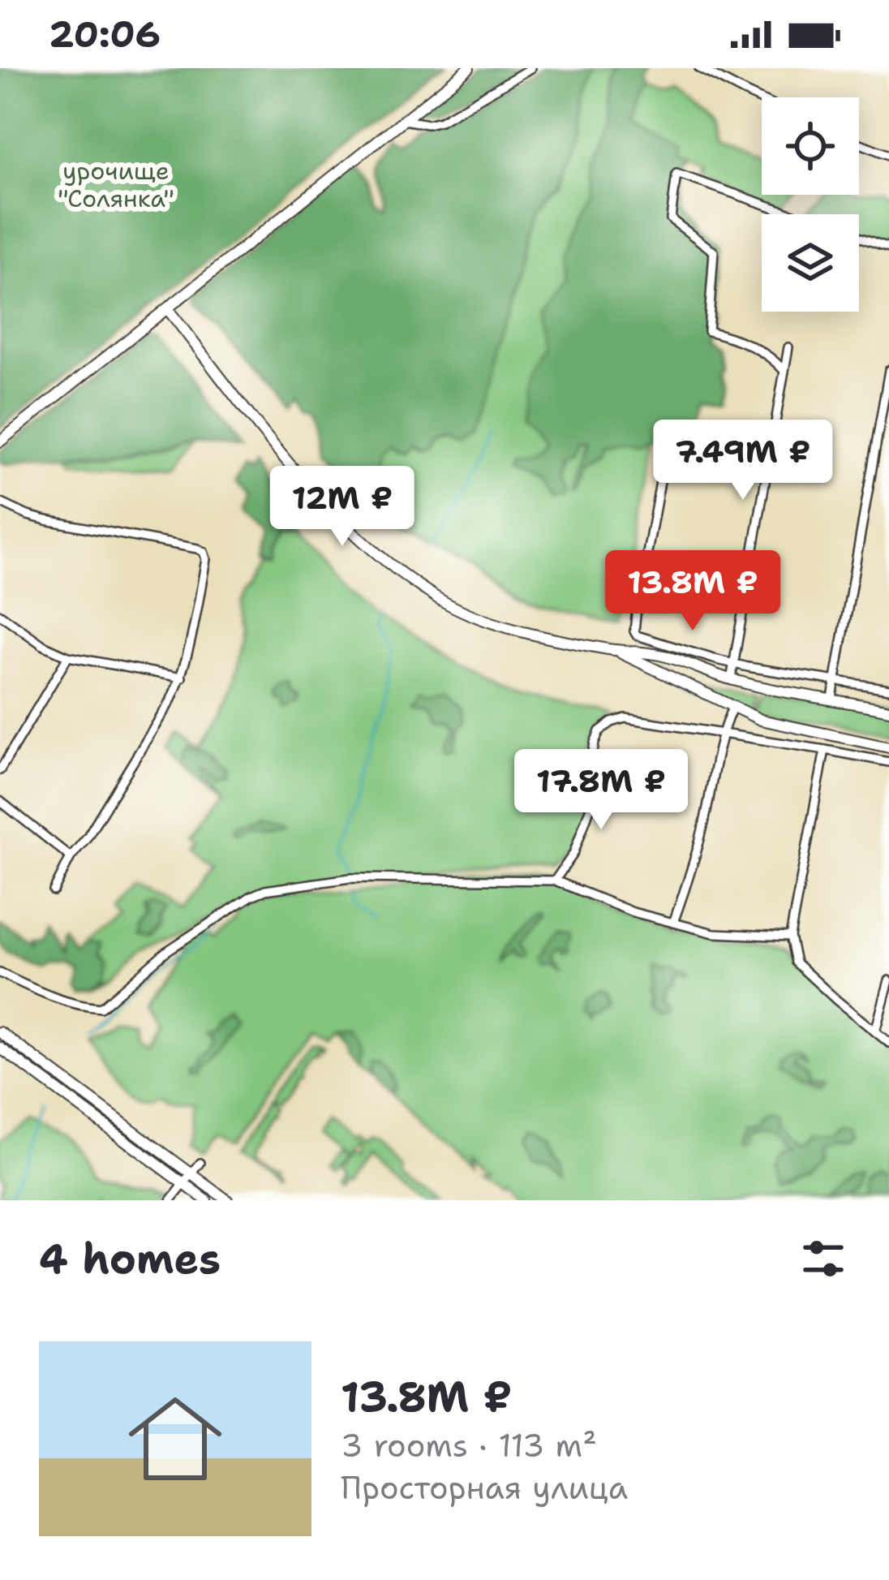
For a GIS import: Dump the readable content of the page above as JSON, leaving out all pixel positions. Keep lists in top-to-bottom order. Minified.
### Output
{"parks":["урочище \"Солянка\""],"page":{"status":"20:06","price":["7.49M ₽","12M ₽","13.8M ₽","17.8M ₽"],"heading":"4 homes","list":[{"name":"13.8M ₽","note":"3 rooms · 113 m² · Просторная улица"}]}}
